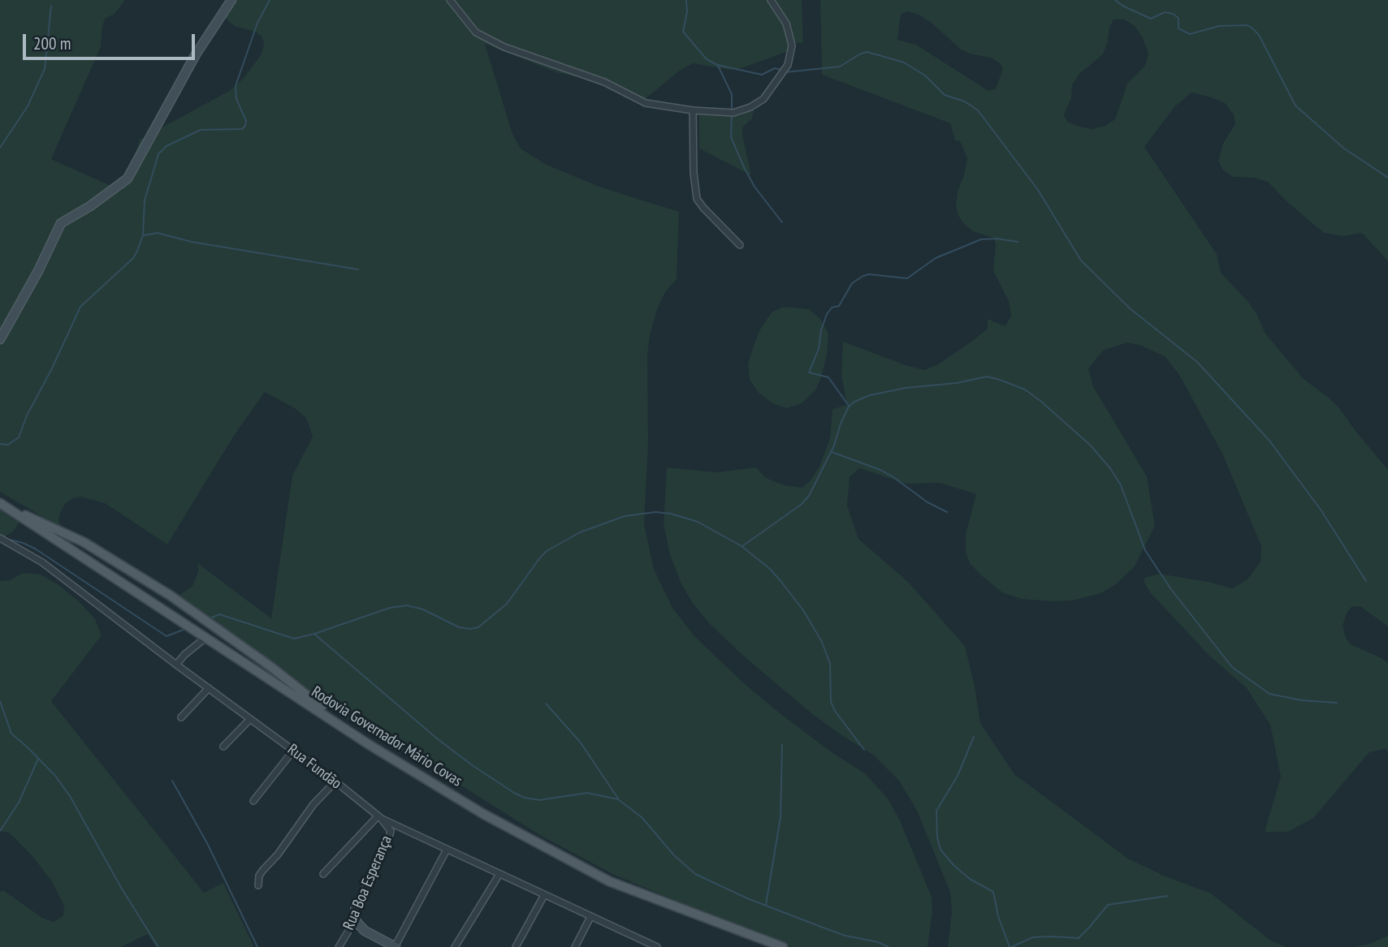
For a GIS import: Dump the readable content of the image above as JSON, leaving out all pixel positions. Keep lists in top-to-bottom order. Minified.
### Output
{"streets":{"main road":["Rodovia Governador Mário Covas"],"street":["Rua Fundão","Rua Boa Esperança"]},"crossings":[["Rua Fundão","Rua Boa Esperança"]],"scale_bar":"200 m"}
